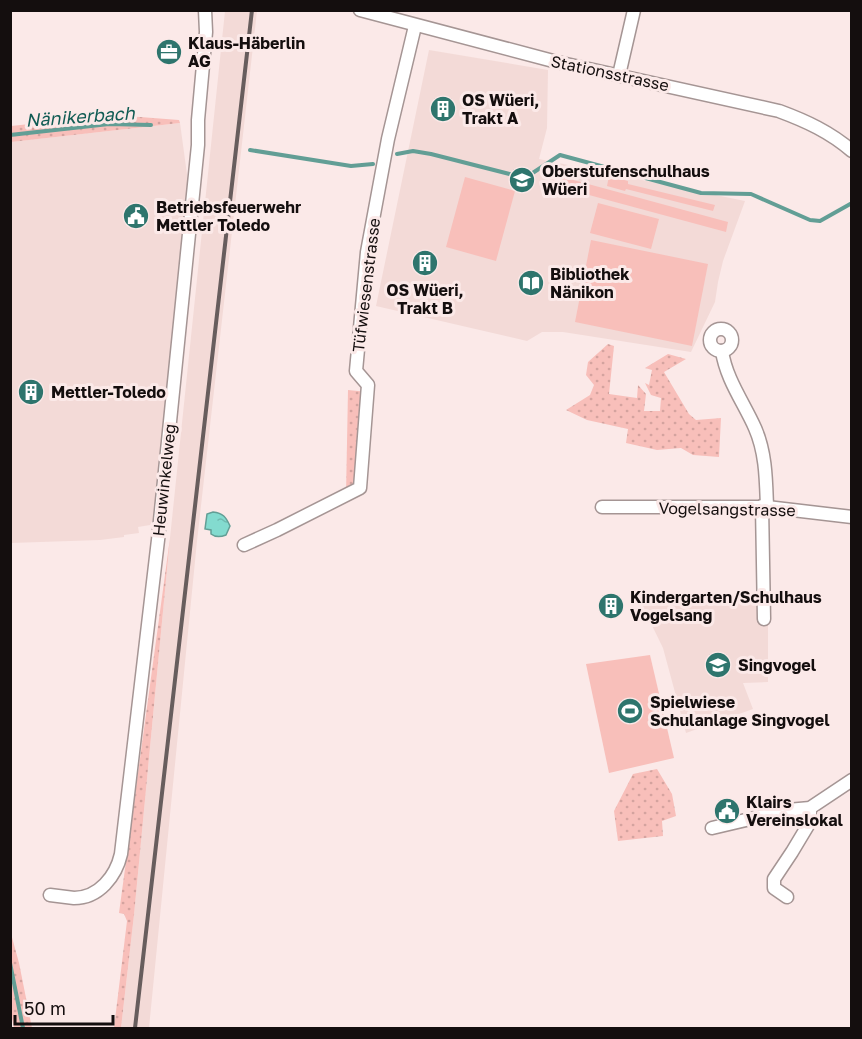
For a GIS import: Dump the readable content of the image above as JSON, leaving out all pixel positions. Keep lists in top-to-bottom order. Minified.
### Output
{"streets":{"street":["Stationsstrasse","Tüfwiesenstrasse","Heuwinkelweg","Vogelsangstrasse"]},"crossings":[["Stationsstrasse","Tüfwiesenstrasse"]],"water":["Nänikerbach"],"places":{"office":["Klaus-Häberlin AG"],"building":["OS Wüeri, Trakt A","OS Wüeri, Trakt B","Mettler-Toledo","Kindergarten/Schulhaus Vogelsang"],"school or university":["Oberstufenschulhaus Wüeri","Singvogel"],"public building":["Betriebsfeuerwehr Mettler Toledo","Klairs Vereinslokal"],"library":["Bibliothek Nänikon"],"sports":["Spielwiese Schulanlage Singvogel"]},"scale_bar":"50 m"}
